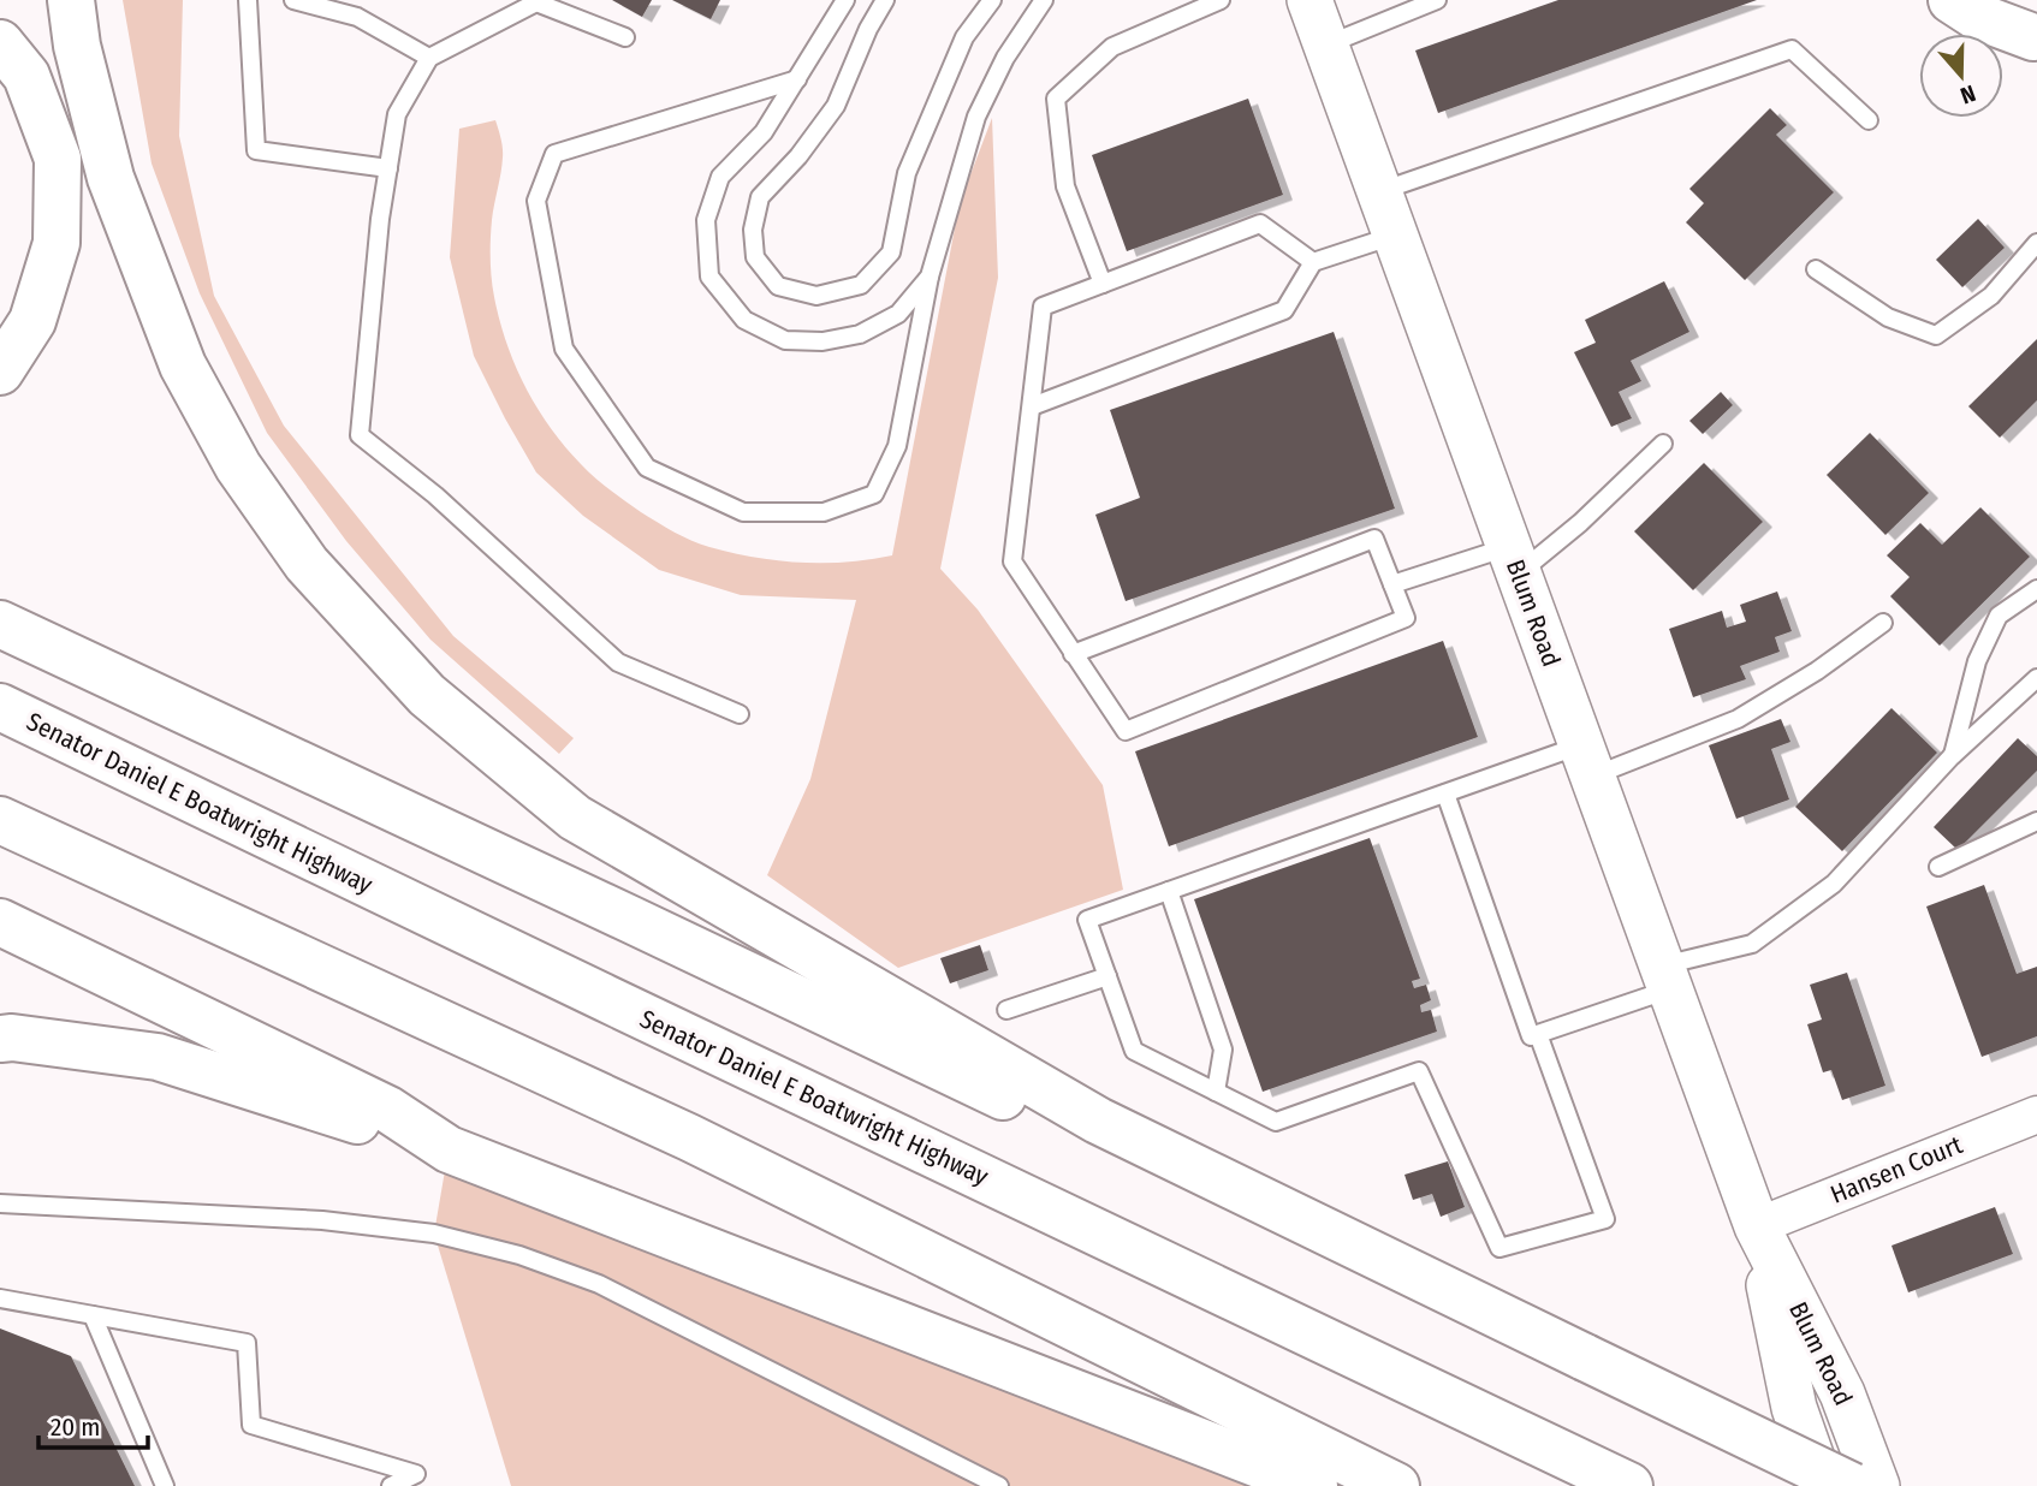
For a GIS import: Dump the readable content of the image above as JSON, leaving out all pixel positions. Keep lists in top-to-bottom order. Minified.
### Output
{"streets":{"main road":["Senator Daniel E Boatwright Highway"],"street":["Blum Road","Hansen Court"]},"crossings":[["Blum Road","Hansen Court"]],"scale_bar":"20 m","north":"bottom"}
